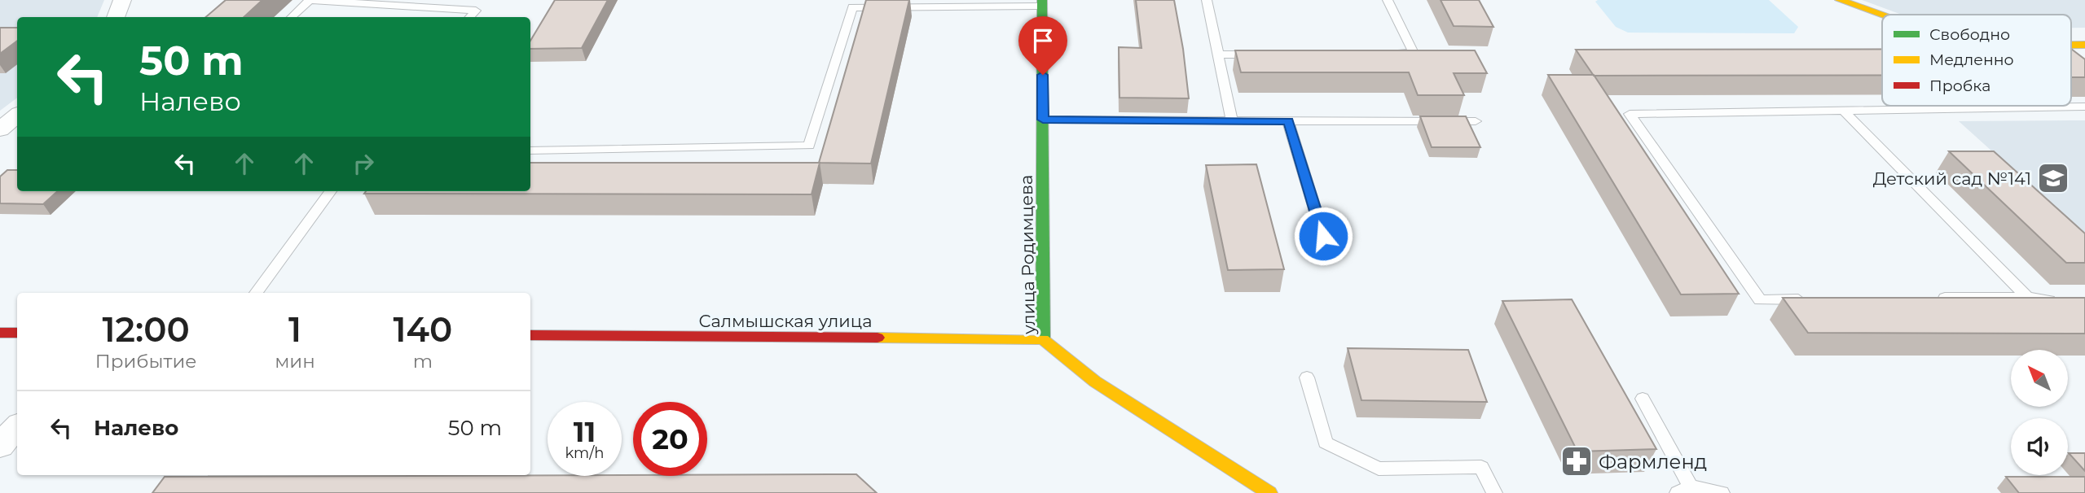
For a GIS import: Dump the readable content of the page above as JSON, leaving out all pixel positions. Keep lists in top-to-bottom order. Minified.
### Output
{"streets":{"street":["улица Родимцева","Салмышская улица"]},"crossings":[["улица Родимцева","Салмышская улица"]],"places":{"school or university":["Детский сад №141"],"pharmacy":["Фармленд"]},"legend":["Свободно","Медленно","Пробка"],"north":"top left","page":{"turn":["50 m","Налево"],"eta":["12:00","Прибытие","1","мин","140","m"],"list":[{"name":"Налево","value":"50 m"}],"speed":"11 km/h","limit":"20"}}
